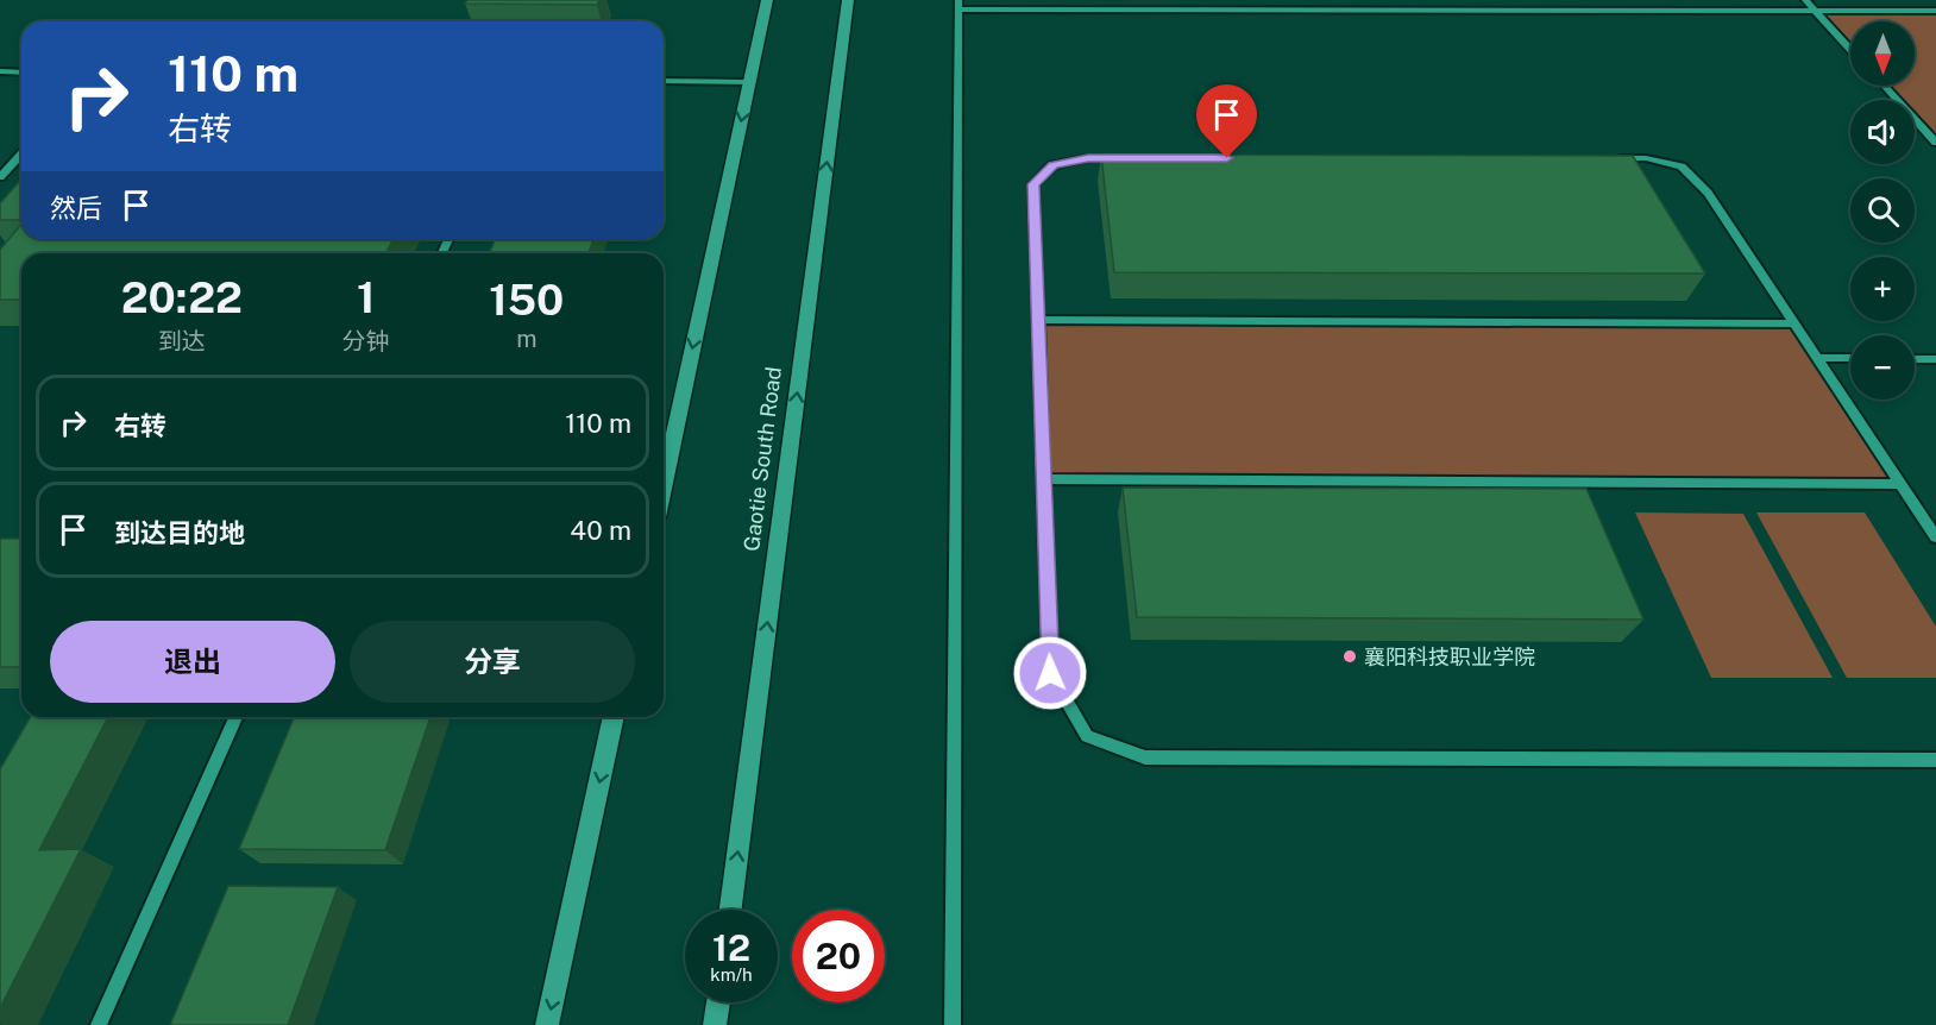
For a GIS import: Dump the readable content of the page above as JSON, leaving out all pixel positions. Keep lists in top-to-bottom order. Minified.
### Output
{"streets":{"main road":["Gaotie South Road"]},"places":["襄阳科技职业学院"],"north":"bottom","page":{"map_buttons":["+","−"],"turn":["110 m","右转"],"then":"然后","eta":["20:22","到达","1","分钟","150","m"],"list":[{"name":"右转","value":"110 m"},{"name":"到达目的地","value":"40 m"}],"buttons":["退出","分享"],"speed":"12 km/h","limit":"20"}}
